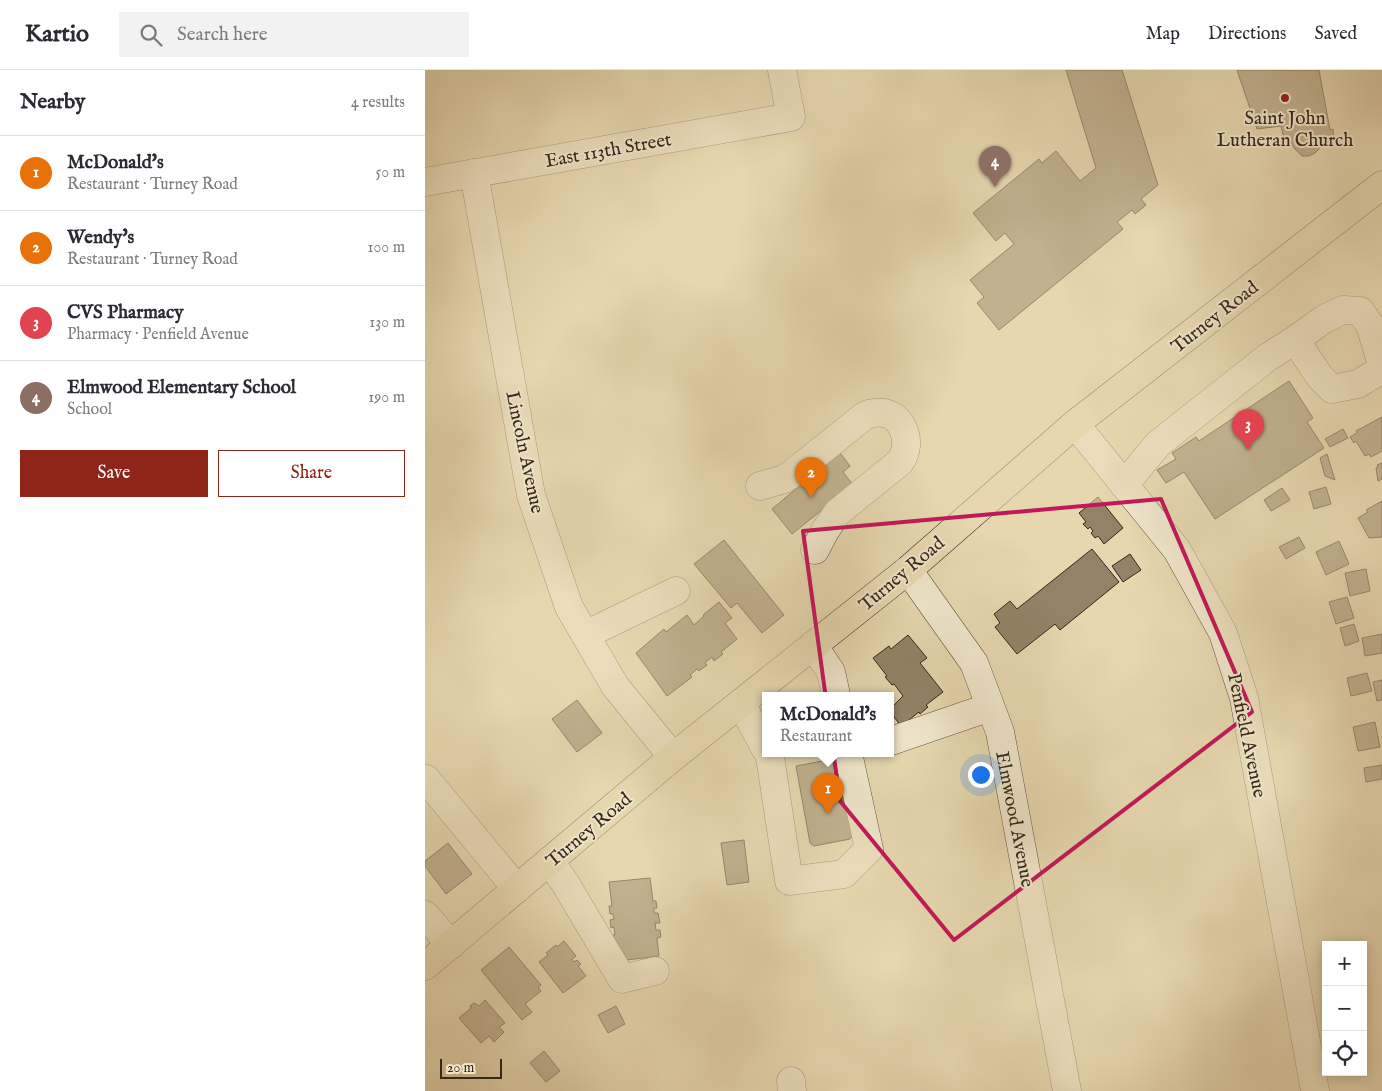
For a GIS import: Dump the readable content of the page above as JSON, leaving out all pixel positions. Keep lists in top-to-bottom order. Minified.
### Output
{"streets":{"main road":["Turney Road"],"street":["East 113th Street","Lincoln Avenue","Penfield Avenue","Elmwood Avenue"]},"crossings":[["East 113th Street","Lincoln Avenue"],["Turney Road","Lincoln Avenue"],["Turney Road","Penfield Avenue"],["Turney Road","Elmwood Avenue"]],"places":["Saint John Lutheran Church"],"scale_bar":"20 m","page":{"header":"Kartio","search":"Search here","nav":["Map","Directions","Saved"],"heading":["Nearby","4 results"],"list":[{"mark":"1","name":"McDonald's","note":"Restaurant · Turney Road","value":"50 m"},{"mark":"2","name":"Wendy's","note":"Restaurant · Turney Road","value":"100 m"},{"mark":"3","name":"CVS Pharmacy","note":"Pharmacy · Penfield Avenue","value":"130 m"},{"mark":"4","name":"Elmwood Elementary School","note":"School","value":"190 m"}],"pins":["4","3","2","1"],"buttons":["Save","Share"],"popup":["McDonald's","Restaurant"],"map_buttons":["+","−"],"scale":"20 m"}}
